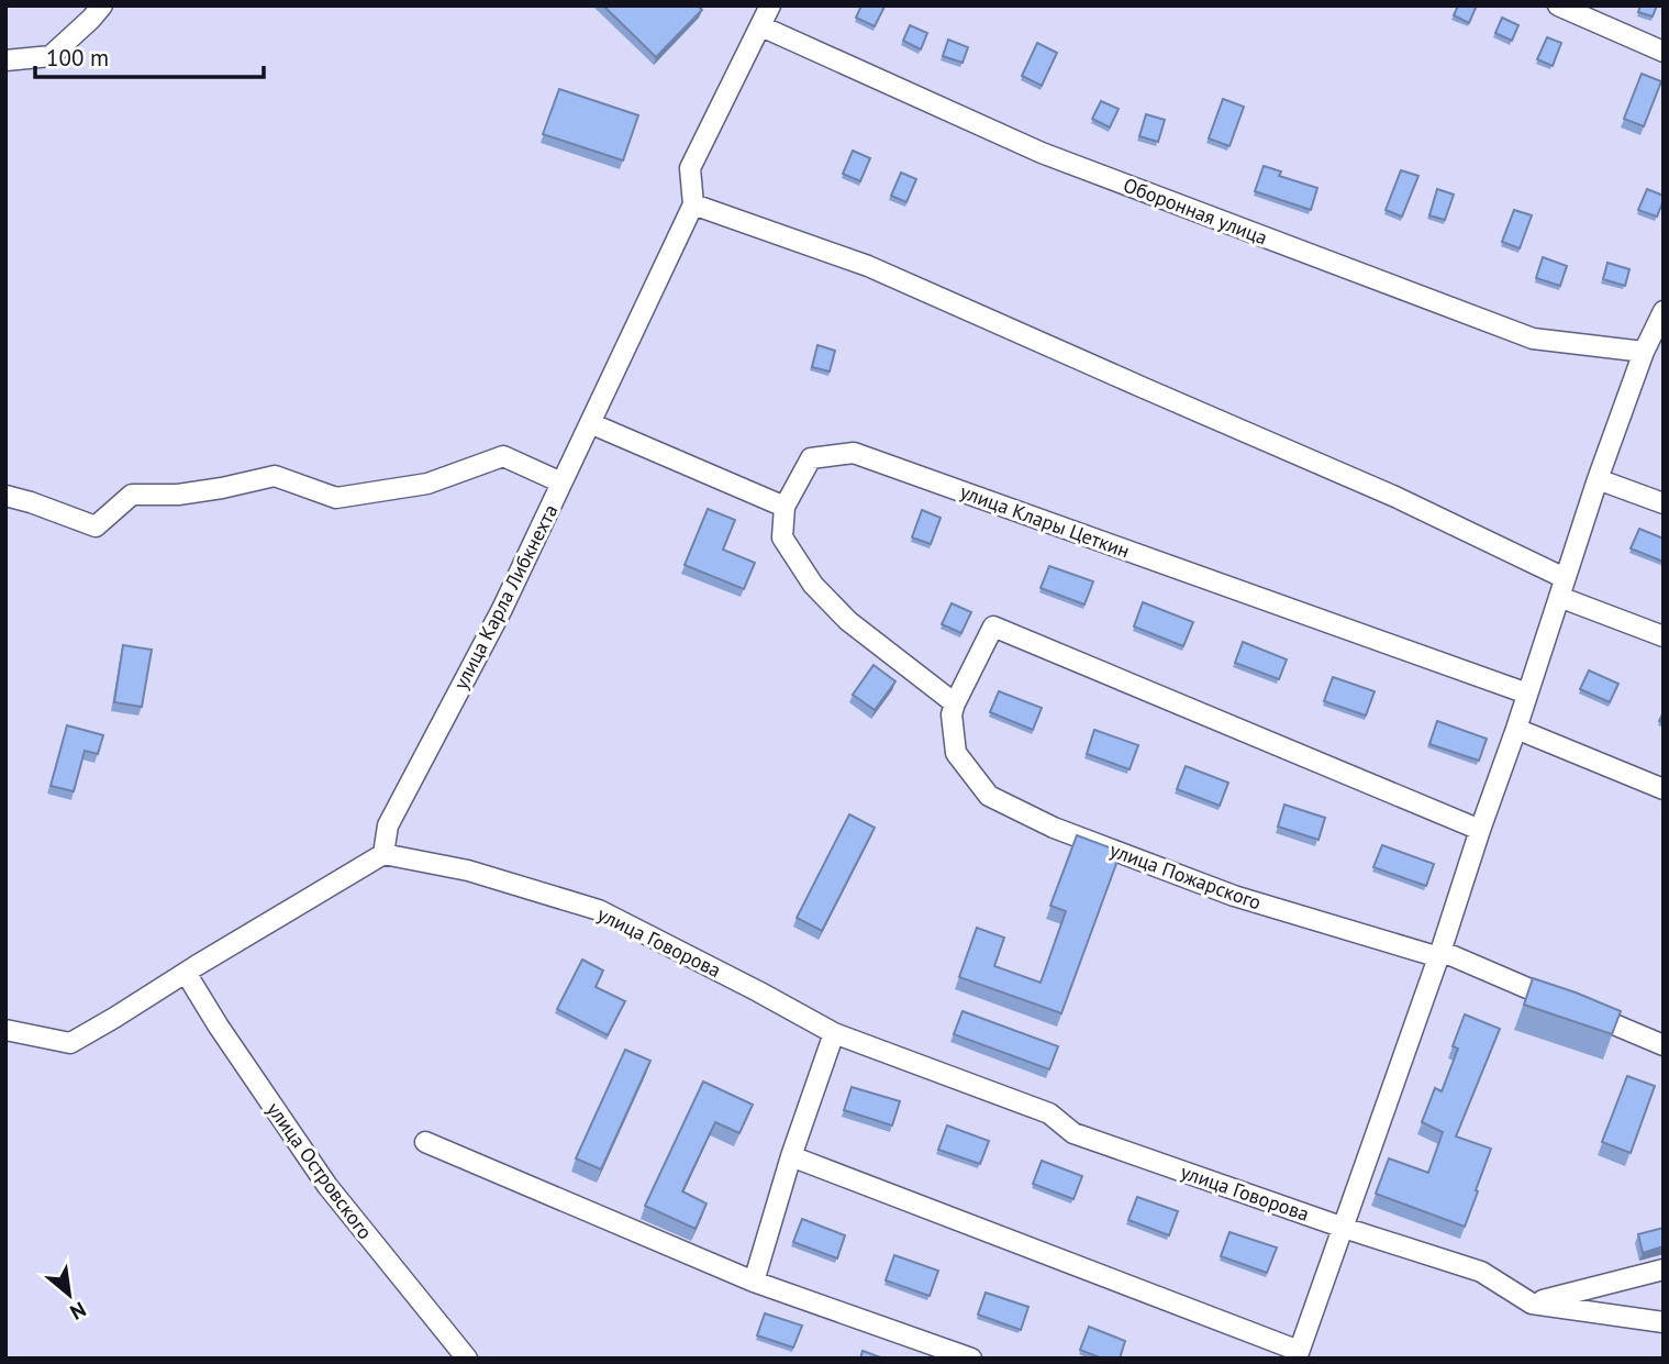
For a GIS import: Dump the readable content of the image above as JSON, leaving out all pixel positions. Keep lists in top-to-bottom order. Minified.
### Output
{"streets":{"street":["Оборонная улица","улица Клары Цеткин","улица Карла Либкнехта","улица Пожарского","улица Говорова","улица Островского"]},"crossings":[["Оборонная улица","улица Карла Либкнехта"],["улица Карла Либкнехта","улица Говорова"]],"scale_bar":"100 m","north":"bottom right"}
